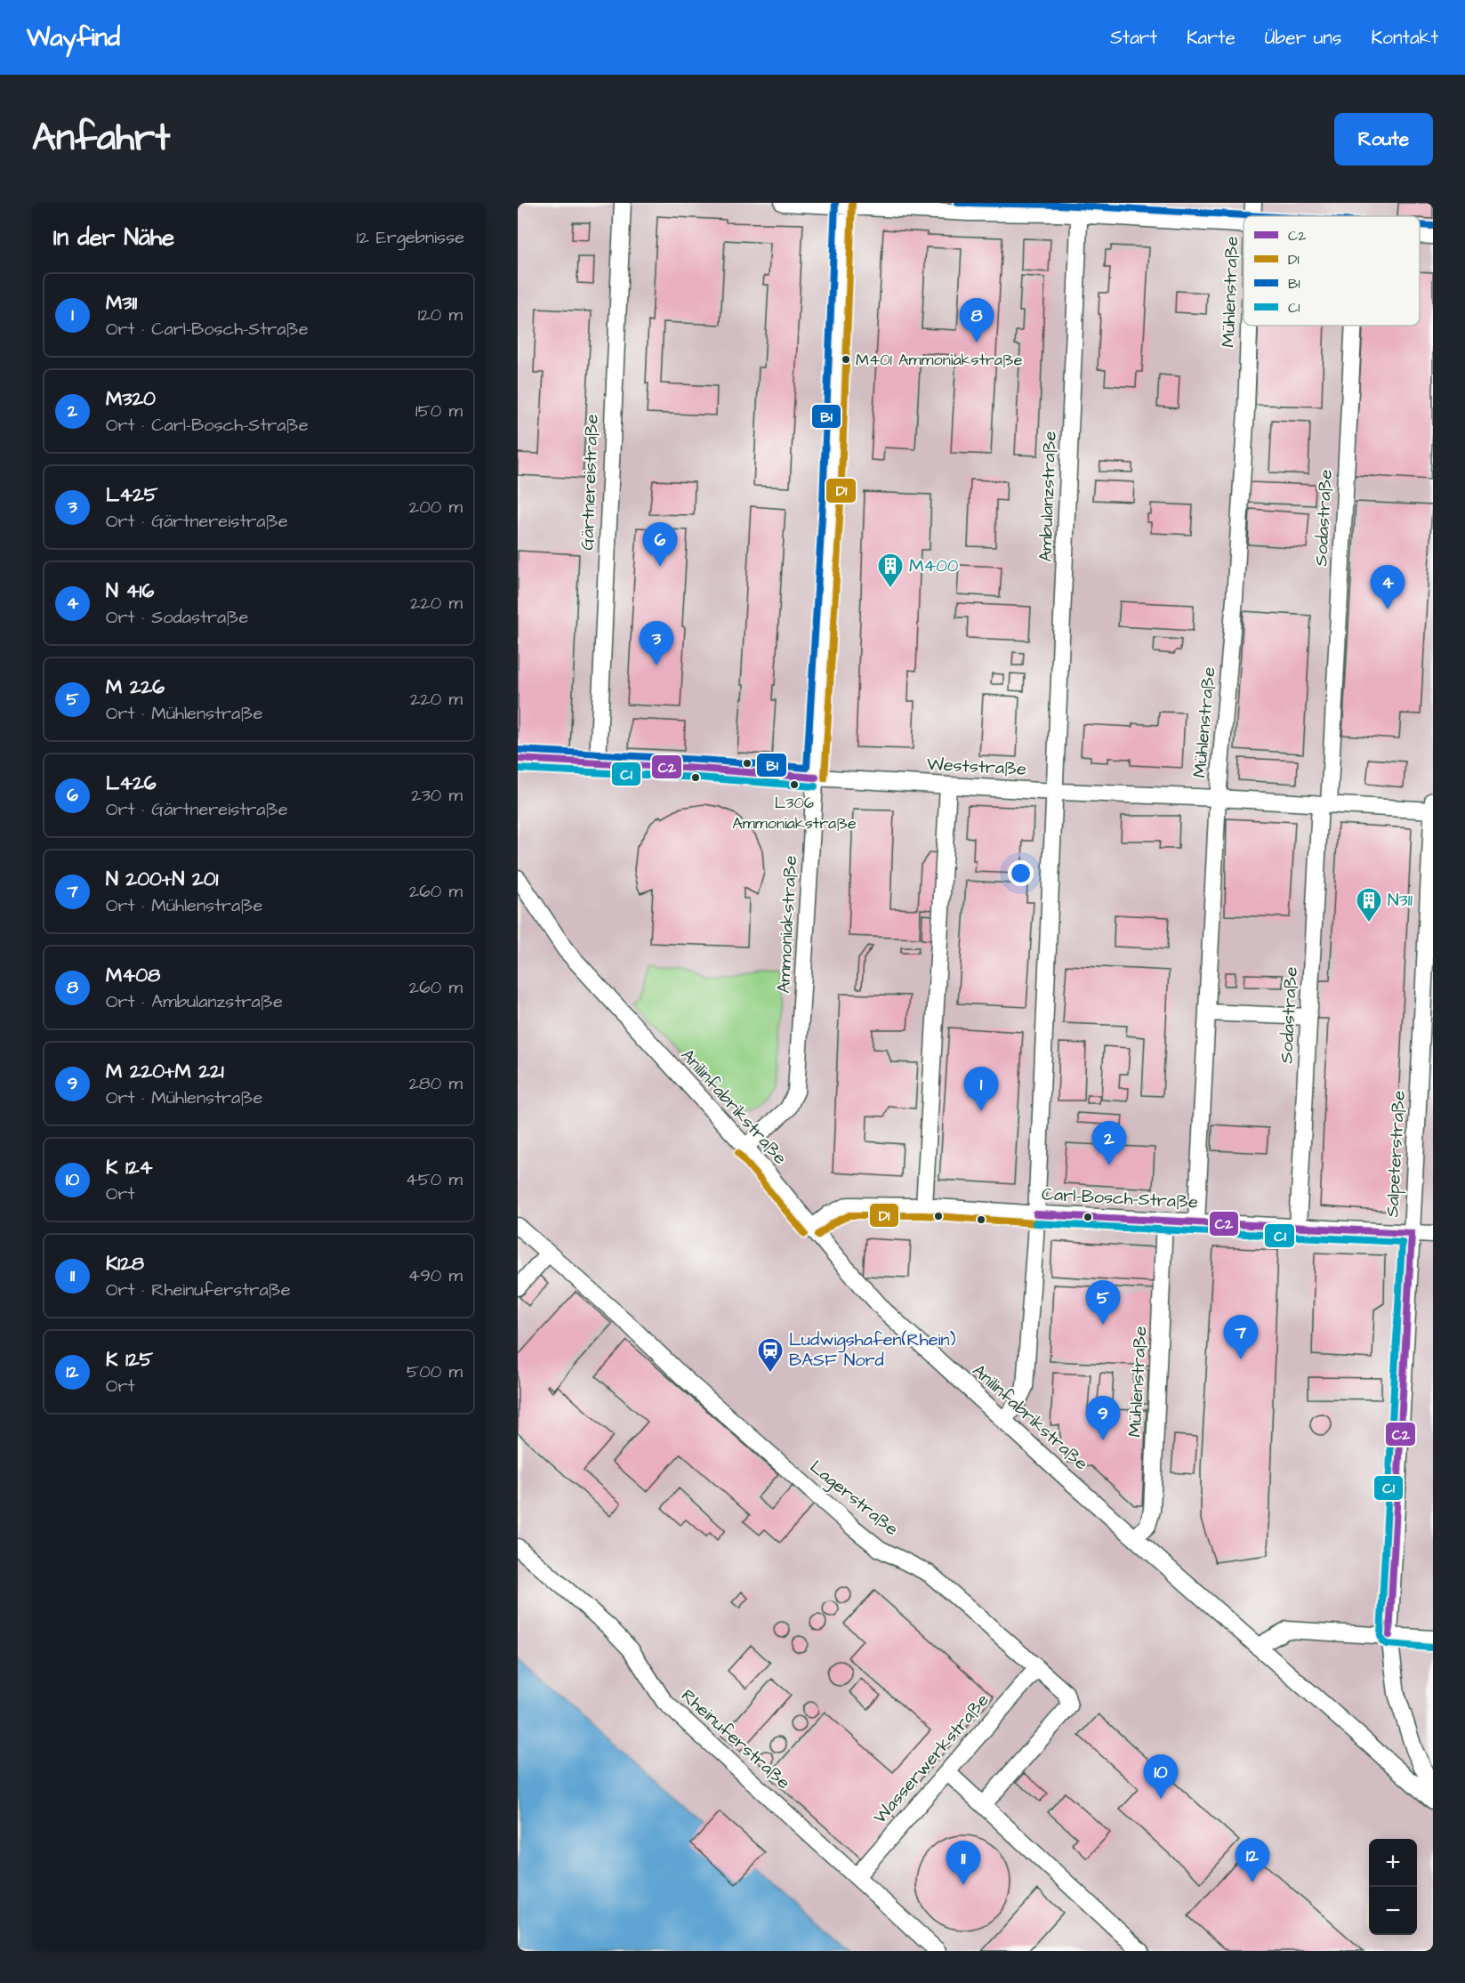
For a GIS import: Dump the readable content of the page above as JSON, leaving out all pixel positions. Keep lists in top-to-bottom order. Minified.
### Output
{"streets":{"street":["Mühlenstraße","Gärtnereistraße","Ambulanzstraße","Sodastraße","Weststraße","Ammoniakstraße","Anilinfabrikstraße","Salpeterstraße","Carl-Bosch-Straße","Lagerstraße","Rheinuferstraße","Wasserwerkstraße"]},"crossings":[["Mühlenstraße","Weststraße"],["Mühlenstraße","Anilinfabrikstraße"],["Mühlenstraße","Carl-Bosch-Straße"],["Gärtnereistraße","Weststraße"],["Ambulanzstraße","Weststraße"],["Ambulanzstraße","Anilinfabrikstraße"],["Ambulanzstraße","Carl-Bosch-Straße"],["Sodastraße","Weststraße"],["Sodastraße","Carl-Bosch-Straße"],["Weststraße","Ammoniakstraße"],["Weststraße","Salpeterstraße"],["Ammoniakstraße","Anilinfabrikstraße"],["Anilinfabrikstraße","Carl-Bosch-Straße"],["Salpeterstraße","Carl-Bosch-Straße"],["Lagerstraße","Wasserwerkstraße"],["Rheinuferstraße","Wasserwerkstraße"]],"places":{"other":["M401 Ammoniakstraße","L306 Ammoniakstraße"],"building":["M400","N311"],"station":["Ludwigshafen(Rhein) BASF Nord"]},"lines":["transit line D1","transit line B1","transit line C2","transit line C1"],"legend":["C2","D1","B1","C1"],"page":{"header":"Wayfind","nav":["Start","Karte","Über uns","Kontakt"],"title":"Anfahrt","buttons":"Route","heading":["In der Nähe","12 Ergebnisse"],"list":[{"mark":"1","name":"M311","note":"Ort · Carl-Bosch-Straße","value":"120 m"},{"mark":"2","name":"M320","note":"Ort · Carl-Bosch-Straße","value":"150 m"},{"mark":"3","name":"L425","note":"Ort · Gärtnereistraße","value":"200 m"},{"mark":"4","name":"N 416","note":"Ort · Sodastraße","value":"220 m"},{"mark":"5","name":"M 226","note":"Ort · Mühlenstraße","value":"220 m"},{"mark":"6","name":"L426","note":"Ort · Gärtnereistraße","value":"230 m"},{"mark":"7","name":"N 200+N 201","note":"Ort · Mühlenstraße","value":"260 m"},{"mark":"8","name":"M408","note":"Ort · Ambulanzstraße","value":"260 m"},{"mark":"9","name":"M 220+M 221","note":"Ort · Mühlenstraße","value":"280 m"},{"mark":"10","name":"K 124","note":"Ort","value":"450 m"},{"mark":"11","name":"K128","note":"Ort · Rheinuferstraße","value":"490 m"},{"mark":"12","name":"K 125","note":"Ort","value":"500 m"}],"pins":["8","6","4","3","1","2","5","7","9","10","12","11"],"map_buttons":["+","−"]}}
